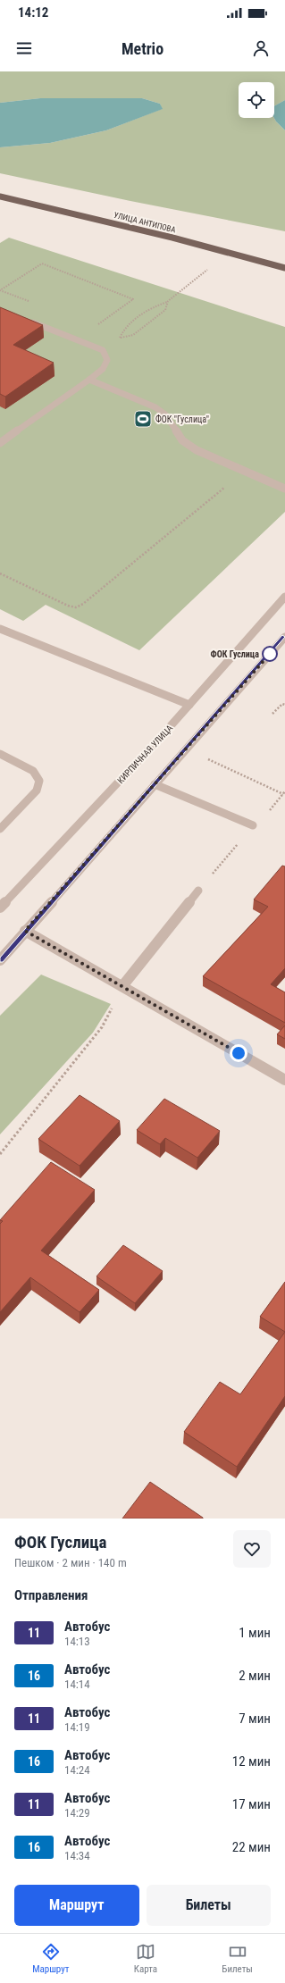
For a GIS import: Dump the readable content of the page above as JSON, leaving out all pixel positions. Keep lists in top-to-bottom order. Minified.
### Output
{"streets":{"main road":["УЛИЦА АНТИПОВА"],"street":["КИРПИЧНАЯ УЛИЦА"]},"places":{"sports":["ФОК \"Гуслица\""],"other":["ФОК Гуслица"]},"lines":["bus line 11"],"page":{"status":"14:12","header":"Metrio","heading":[["ФОК Гуслица","Пешком · 2 мин · 140 m"],"Отправления"],"list":[{"mark":"11","name":"Автобус","note":"14:13","value":"1 мин"},{"mark":"16","name":"Автобус","note":"14:14","value":"2 мин"},{"mark":"11","name":"Автобус","note":"14:19","value":"7 мин"},{"mark":"16","name":"Автобус","note":"14:24","value":"12 мин"},{"mark":"11","name":"Автобус","note":"14:29","value":"17 мин"},{"mark":"16","name":"Автобус","note":"14:34","value":"22 мин"}],"buttons":["Маршрут","Билеты"],"tabs":["Маршрут","Карта","Билеты"]}}
